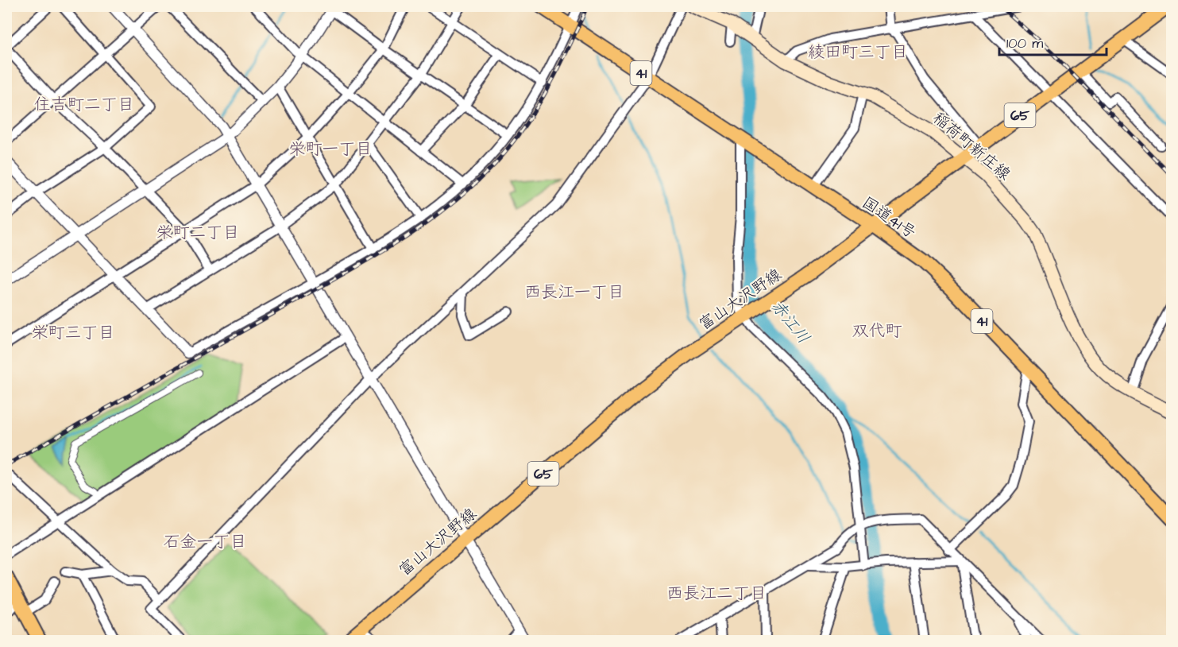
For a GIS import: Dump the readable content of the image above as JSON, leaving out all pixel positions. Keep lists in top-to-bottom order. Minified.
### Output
{"streets":{"main road":["41","65","稲荷町新庄線","国道41号","富山大沢野線"]},"crossings":[["稲荷町新庄線","富山大沢野線"],["国道41号","富山大沢野線"]],"districts":["綾田町三丁目","住吉町二丁目","栄町一丁目","栄町二丁目","西長江一丁目","双代町","栄町三丁目","石金一丁目","西長江二丁目"],"water":["赤江川"],"scale_bar":"100 m"}
